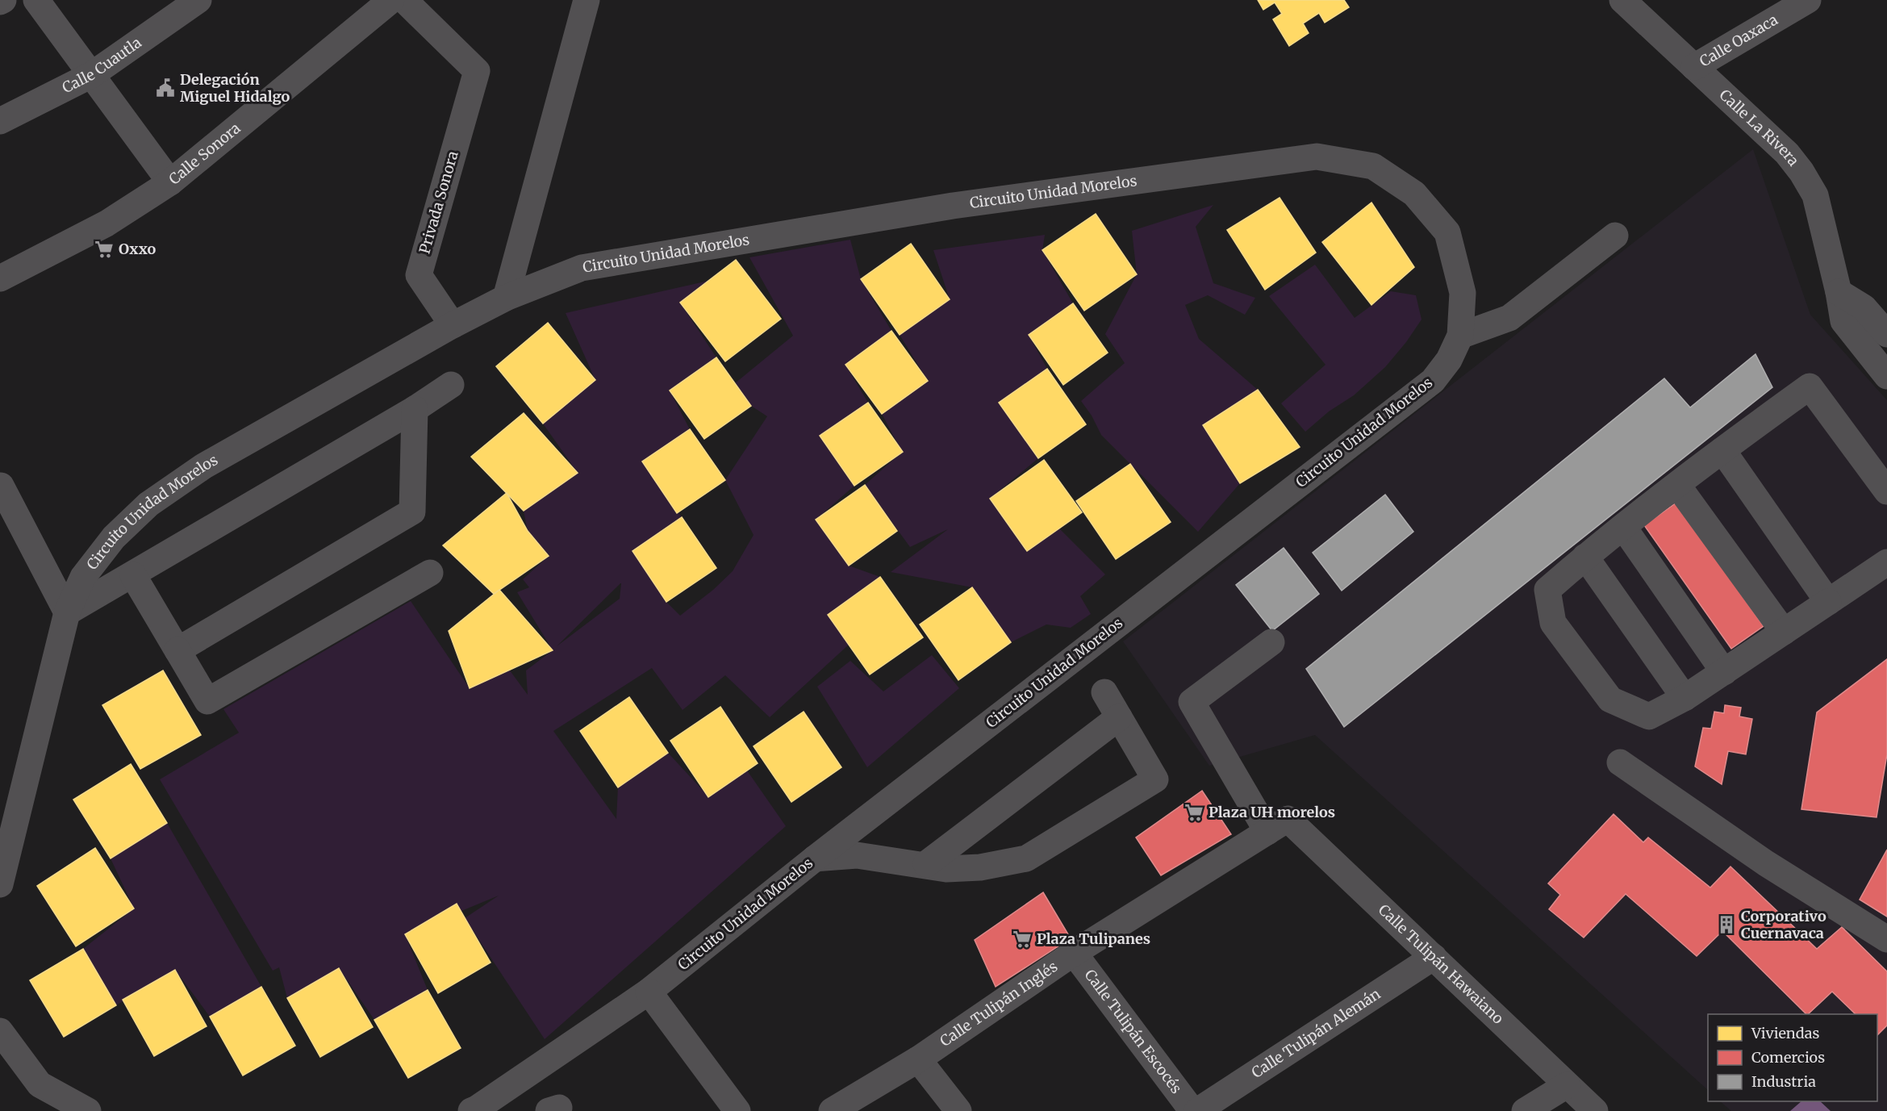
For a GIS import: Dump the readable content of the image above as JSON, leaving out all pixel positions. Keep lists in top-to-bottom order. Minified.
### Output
{"streets":{"street":["Calle Oaxaca","Calle Cuautla","Calle La Rivera","Calle Sonora","Circuito Unidad Morelos","Privada Sonora","Calle Tulipán Hawaiano","Calle Tulipán Inglés","Calle Tulipán Escocés","Calle Tulipán Alemán"]},"crossings":[["Calle Oaxaca","Calle La Rivera"],["Circuito Unidad Morelos","Privada Sonora"],["Calle Tulipán Hawaiano","Calle Tulipán Inglés"],["Calle Tulipán Hawaiano","Calle Tulipán Alemán"],["Calle Tulipán Inglés","Calle Tulipán Escocés"]],"places":{"public building":["Delegación Miguel Hidalgo"],"supermarket":["Oxxo","Plaza UH morelos","Plaza Tulipanes"],"building":["Corporativo Cuernavaca"]},"legend":["Viviendas","Comercios","Industria"]}
